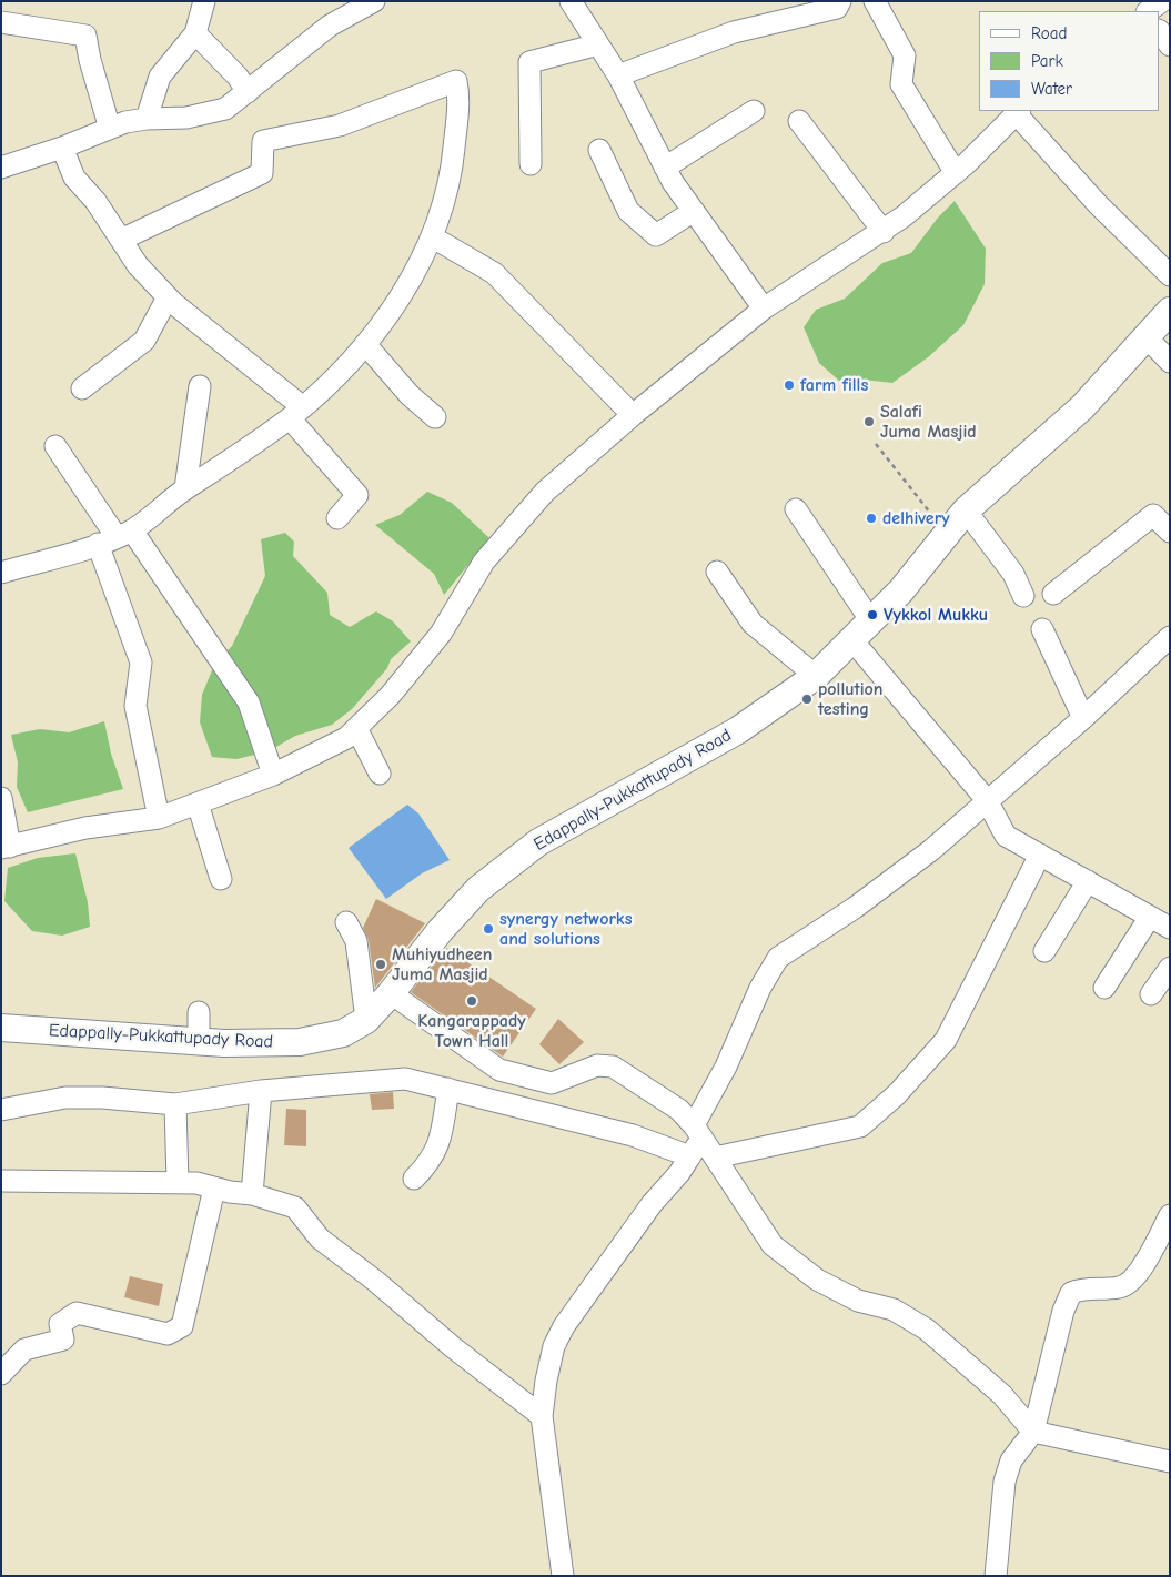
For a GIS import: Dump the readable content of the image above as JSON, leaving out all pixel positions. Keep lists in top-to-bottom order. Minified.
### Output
{"streets":{"main road":["Edappally-Pukkattupady Road"]},"places":["farm fills","Salafi Juma Masjid","delhivery","Vykkol Mukku","pollution testing","synergy networks and solutions","Muhiyudheen Juma Masjid","Kangarappady Town Hall"],"legend":["Road","Park","Water"]}
